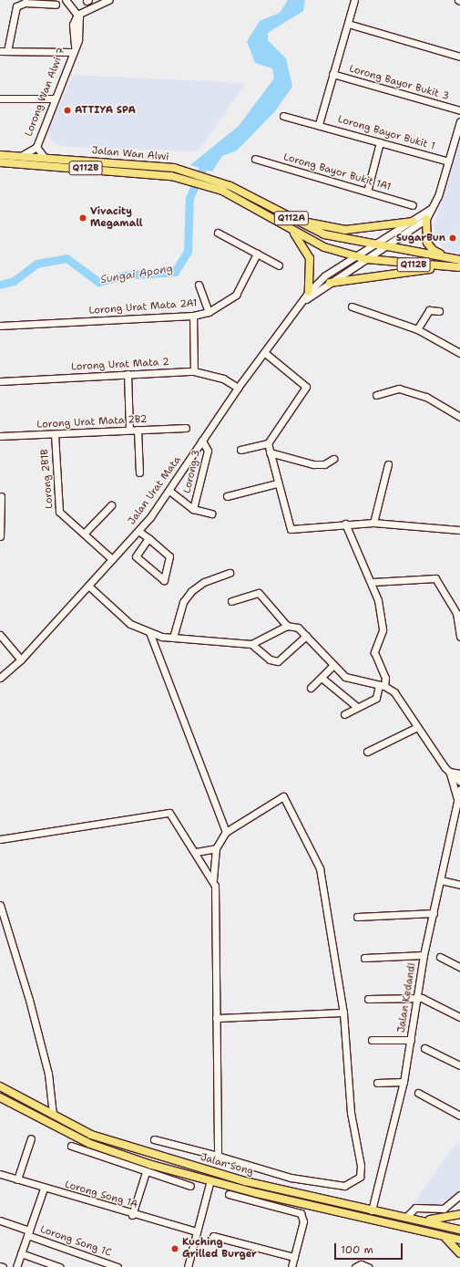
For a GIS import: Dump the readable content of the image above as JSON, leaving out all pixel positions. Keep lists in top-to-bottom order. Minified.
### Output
{"streets":{"main road":["Jalan Wan Alwi","Q112B","Q112A","Jalan Song"],"street":["Lorong Bayor Bukit 3","Lorong Wan Alwi 7","Lorong Bayor Bukit 1","Lorong Bayor Bukit 1A1","Lorong Urat Mata 2A1","Lorong Urat Mata 2","Lorong Urat Mata 2B2","Lorong 3","Lorong 2B1B","Jalan Urat Mata","Jalan Kedandi","Lorong Song 1A","Lorong Song 1C"]},"crossings":[["Lorong Urat Mata 2","Jalan Urat Mata"],["Lorong Urat Mata 2B2","Lorong 2B1B"],["Lorong 3","Jalan Urat Mata"],["Lorong 2B1B","Jalan Urat Mata"],["Jalan Kedandi","Jalan Song"]],"water":["Sungai Apong"],"places":["ATTIYA SPA","Vivacity Megamall","SugarBun","Kuching Grilled Burger"],"scale_bar":"100 m"}
